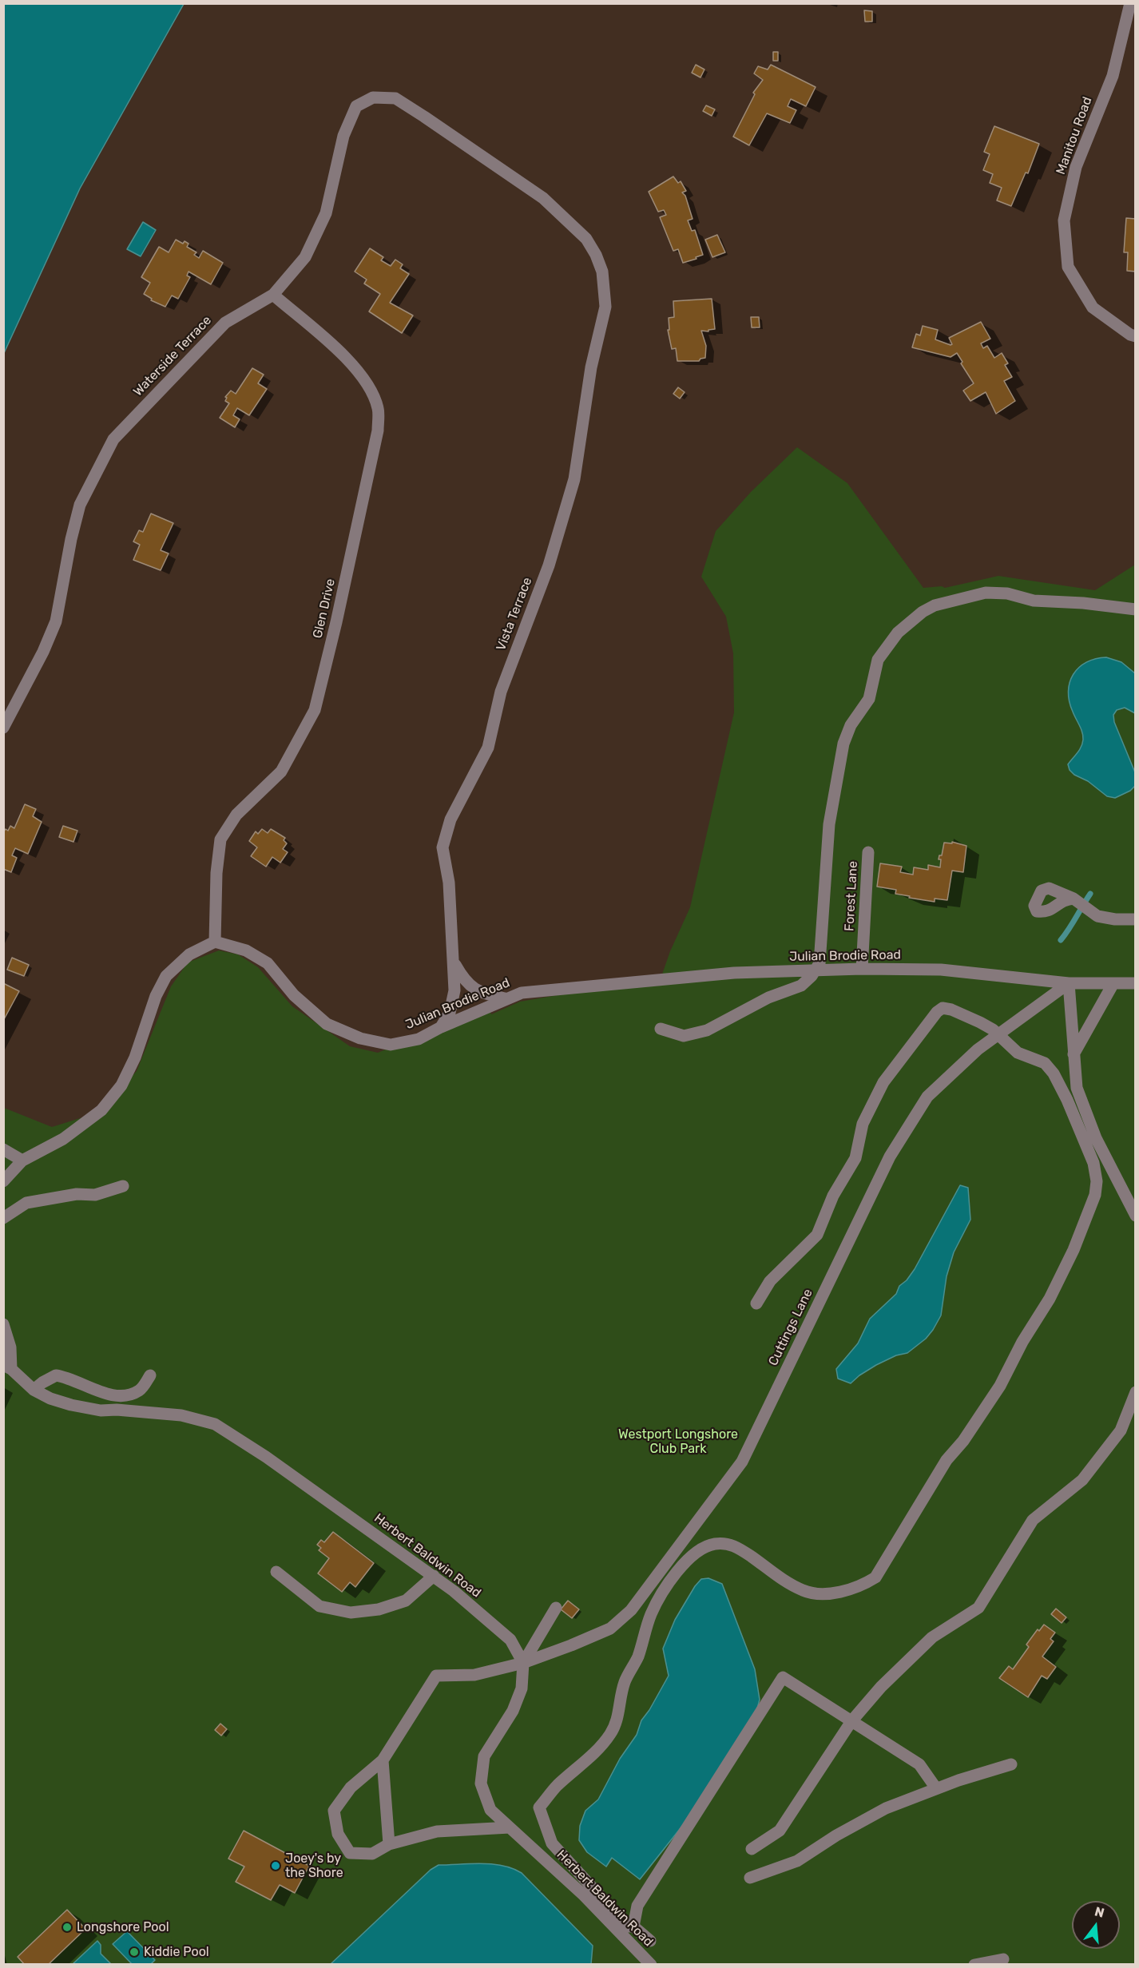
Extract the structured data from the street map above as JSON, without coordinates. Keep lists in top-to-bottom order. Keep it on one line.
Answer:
{"streets":{"street":["Manitou Road","Waterside Terrace","Glen Drive","Vista Terrace","Forest Lane","Julian Brodie Road","Cuttings Lane","Herbert Baldwin Road"]},"crossings":[["Waterside Terrace","Glen Drive"],["Waterside Terrace","Vista Terrace"],["Glen Drive","Julian Brodie Road"],["Vista Terrace","Julian Brodie Road"],["Forest Lane","Julian Brodie Road"],["Julian Brodie Road","Cuttings Lane"],["Cuttings Lane","Herbert Baldwin Road"]],"parks":["Westport Longshore Club Park"],"places":["Joey's by the Shore","Longshore Pool","Kiddie Pool"],"north":"top"}
